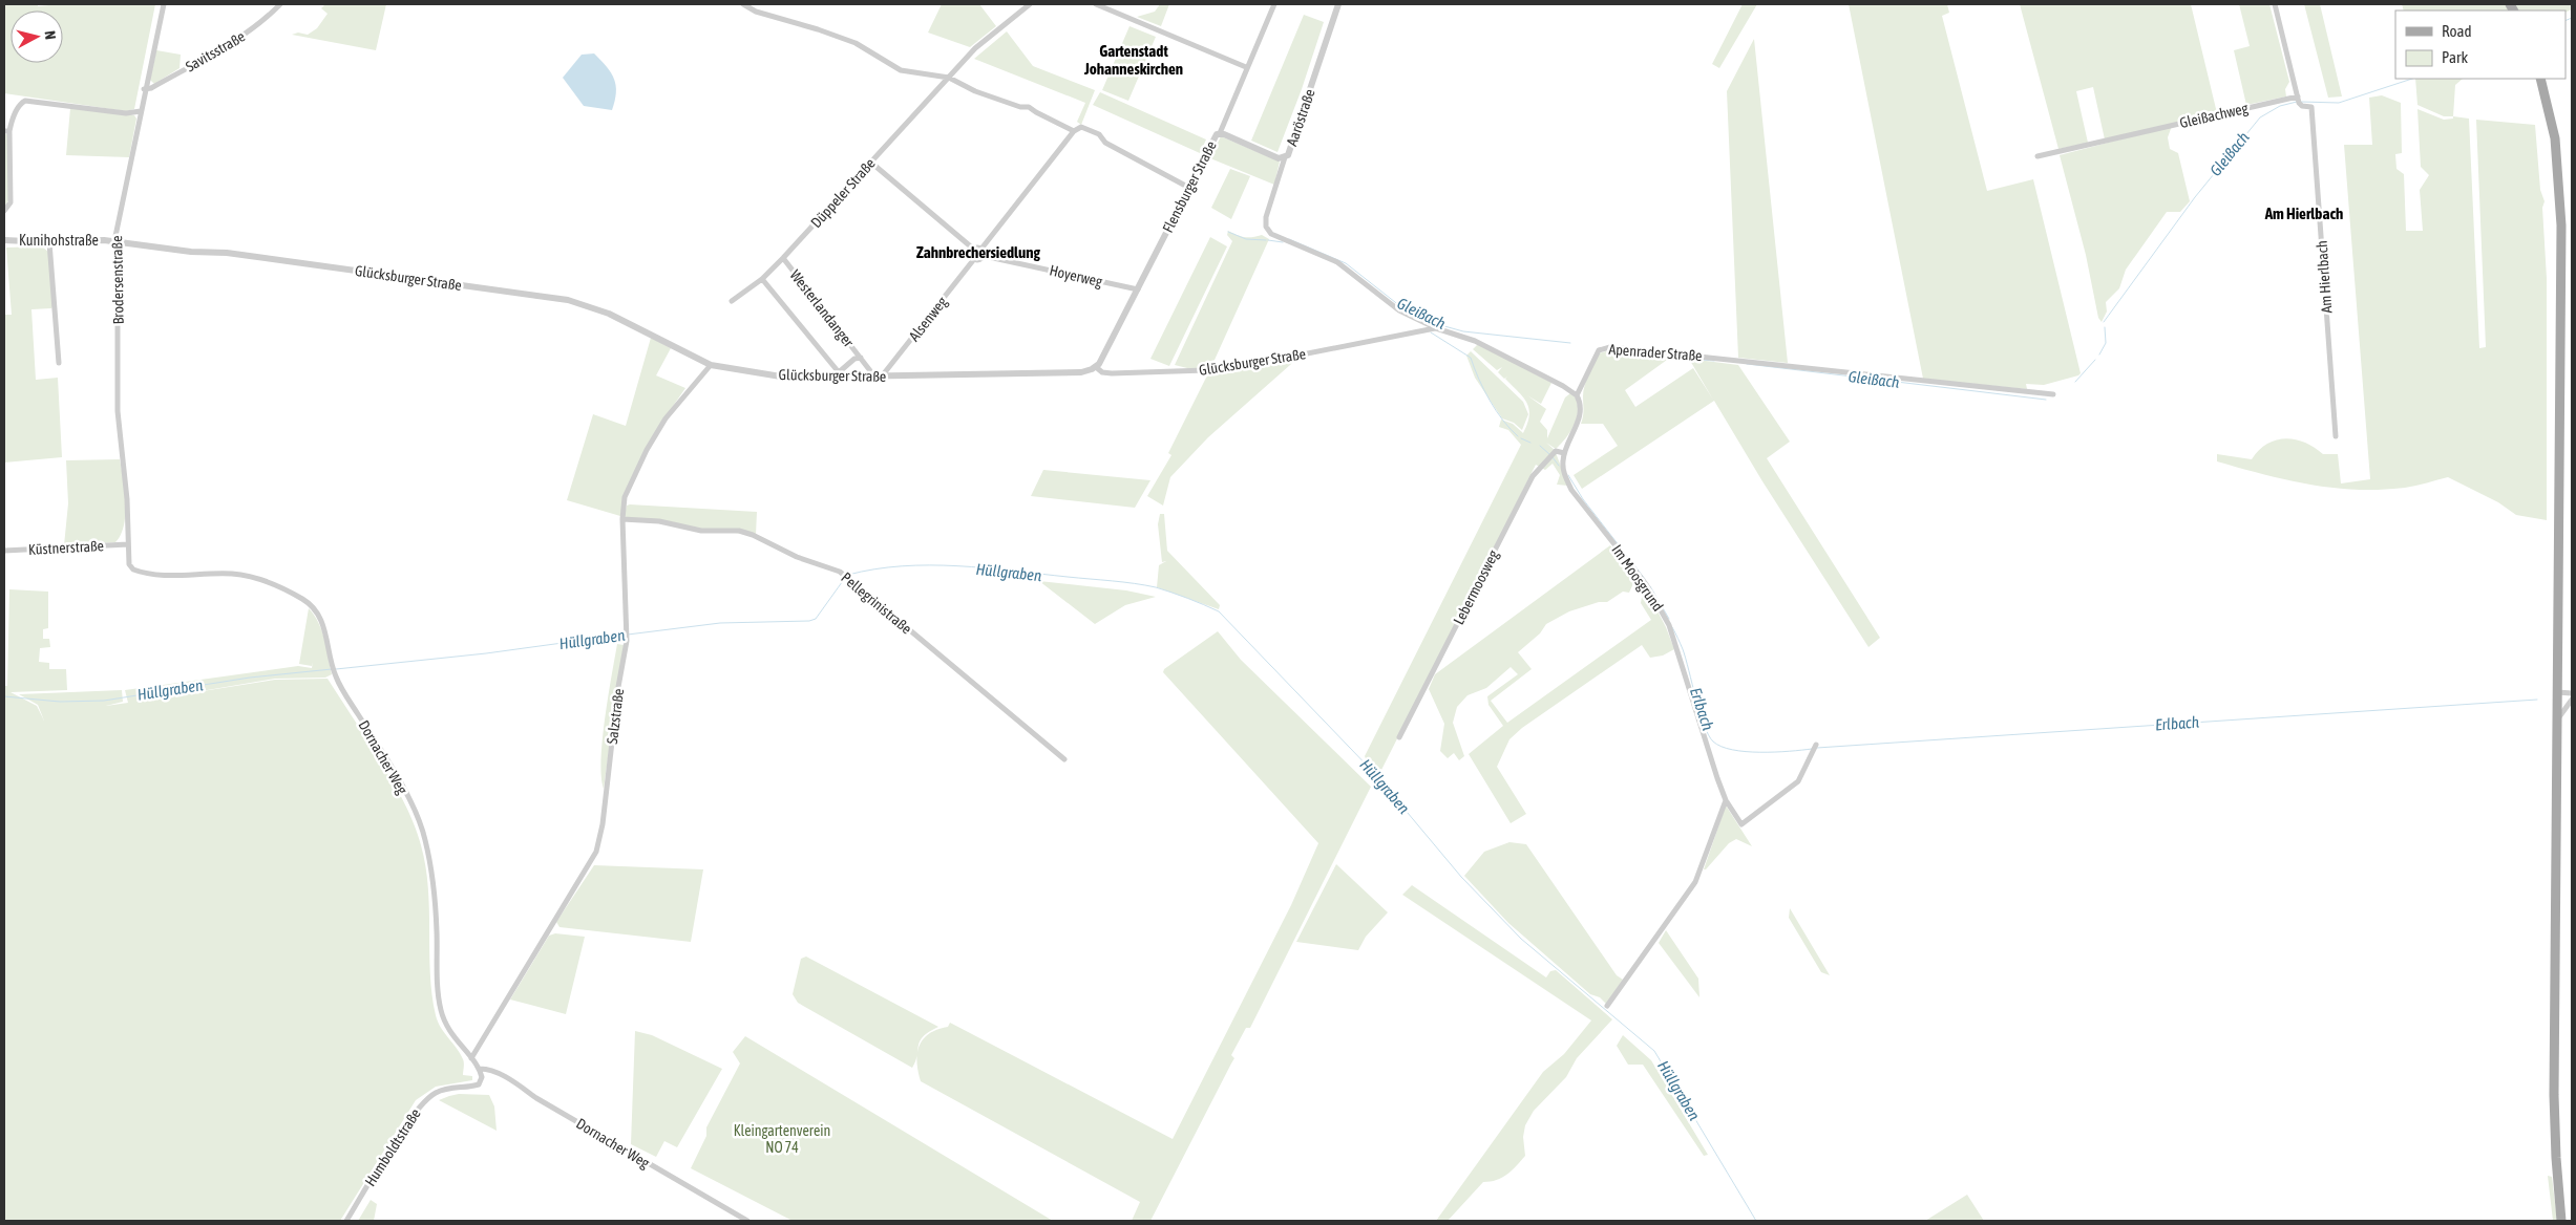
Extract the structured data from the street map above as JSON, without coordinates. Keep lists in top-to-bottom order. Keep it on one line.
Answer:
{"streets":{"street":["Savitsstraße","Gleißachweg","Aaröstraße","Flensburger Straße","Düppeler Straße","Kunihohstraße","Hoyerweg","Am Hierlbach","Glücksburger Straße","Brodersenstraße","Westerlandanger","Alsenweg","Apenrader Straße","Küstnerstraße","Im Moosgrund","Lebermoosweg","Pellegrinistraße","Salzstraße","Dornacher Weg","Humboldtstraße"]},"crossings":[["Savitsstraße","Brodersenstraße"],["Gleißachweg","Am Hierlbach"],["Aaröstraße","Glücksburger Straße"],["Flensburger Straße","Hoyerweg"],["Flensburger Straße","Glücksburger Straße"],["Düppeler Straße","Westerlandanger"],["Kunihohstraße","Glücksburger Straße"],["Kunihohstraße","Brodersenstraße"],["Hoyerweg","Alsenweg"],["Glücksburger Straße","Brodersenstraße"],["Glücksburger Straße","Westerlandanger"],["Glücksburger Straße","Alsenweg"],["Glücksburger Straße","Salzstraße"],["Brodersenstraße","Küstnerstraße"],["Brodersenstraße","Dornacher Weg"],["Westerlandanger","Alsenweg"],["Apenrader Straße","Im Moosgrund"],["Im Moosgrund","Lebermoosweg"],["Pellegrinistraße","Salzstraße"],["Salzstraße","Dornacher Weg"],["Dornacher Weg","Humboldtstraße"]],"districts":["Gartenstadt Johanneskirchen","Am Hierlbach","Zahnbrechersiedlung"],"water":["Gleißach","Hüllgraben","Erlbach"],"parks":["Kleingartenverein NO 74"],"legend":["Road","Park"],"north":"right"}
